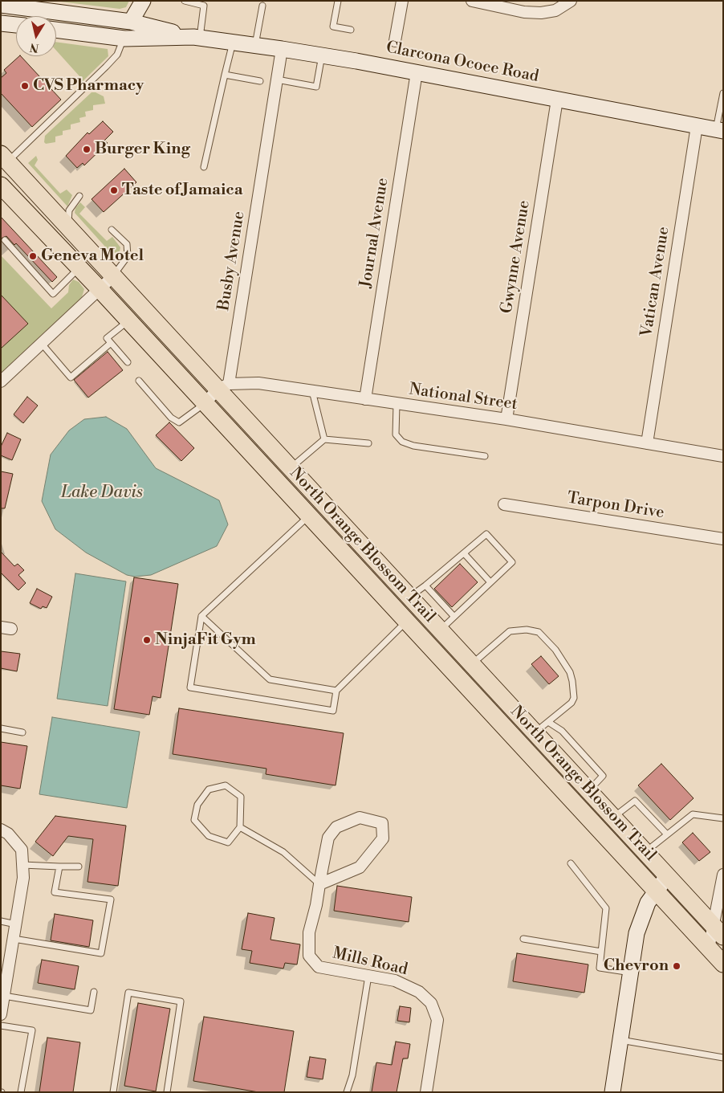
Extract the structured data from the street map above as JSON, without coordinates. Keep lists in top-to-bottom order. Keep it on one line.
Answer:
{"streets":{"main road":["Clarcona Ocoee Road","North Orange Blossom Trail"],"street":["Journal Avenue","Gwynne Avenue","Busby Avenue","Vatican Avenue","National Street","Tarpon Drive","Mills Road"]},"crossings":[["Clarcona Ocoee Road","Journal Avenue"],["Clarcona Ocoee Road","Gwynne Avenue"],["Clarcona Ocoee Road","Busby Avenue"],["Clarcona Ocoee Road","Vatican Avenue"],["Journal Avenue","National Street"],["Gwynne Avenue","National Street"],["Busby Avenue","National Street"],["Busby Avenue","North Orange Blossom Trail"],["Vatican Avenue","National Street"],["National Street","North Orange Blossom Trail"]],"water":["Lake Davis"],"places":["CVS Pharmacy","Burger King","Taste of Jamaica","Geneva Motel","NinjaFit Gym","Chevron"],"north":"bottom"}
